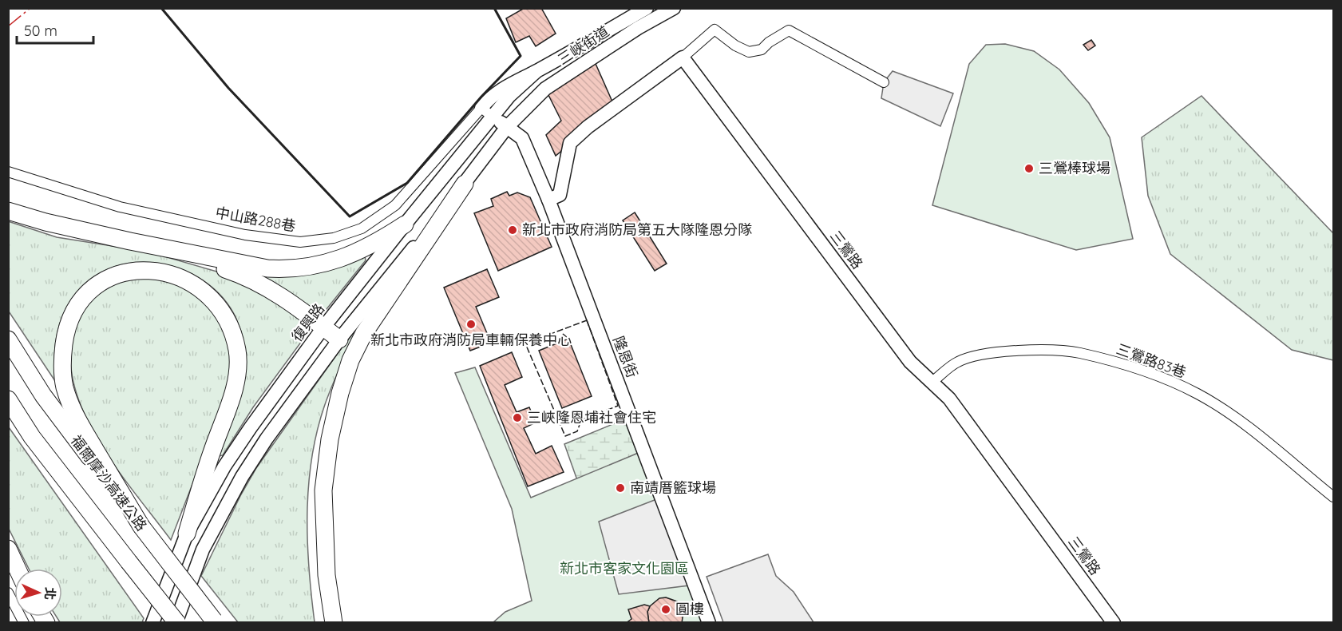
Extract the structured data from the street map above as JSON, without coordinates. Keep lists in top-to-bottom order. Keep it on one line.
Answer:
{"streets":{"highway":["福爾摩沙高速公路"],"main road":["三峽街道","三鶯路","復興路","隆恩街"],"street":["中山路288巷","三鶯路83巷"]},"crossings":[["三峽街道","復興路"],["三峽街道","隆恩街"],["三鶯路","三鶯路83巷"],["復興路","隆恩街"]],"parks":["新北市客家文化園區"],"places":["三鶯棒球場","新北市政府消防局第五大隊隆恩分隊","新北市政府消防局車輛保養中心","三峽隆恩埔社會住宅","南靖厝籃球場","圓樓"],"scale_bar":"50 m","north":"right"}
